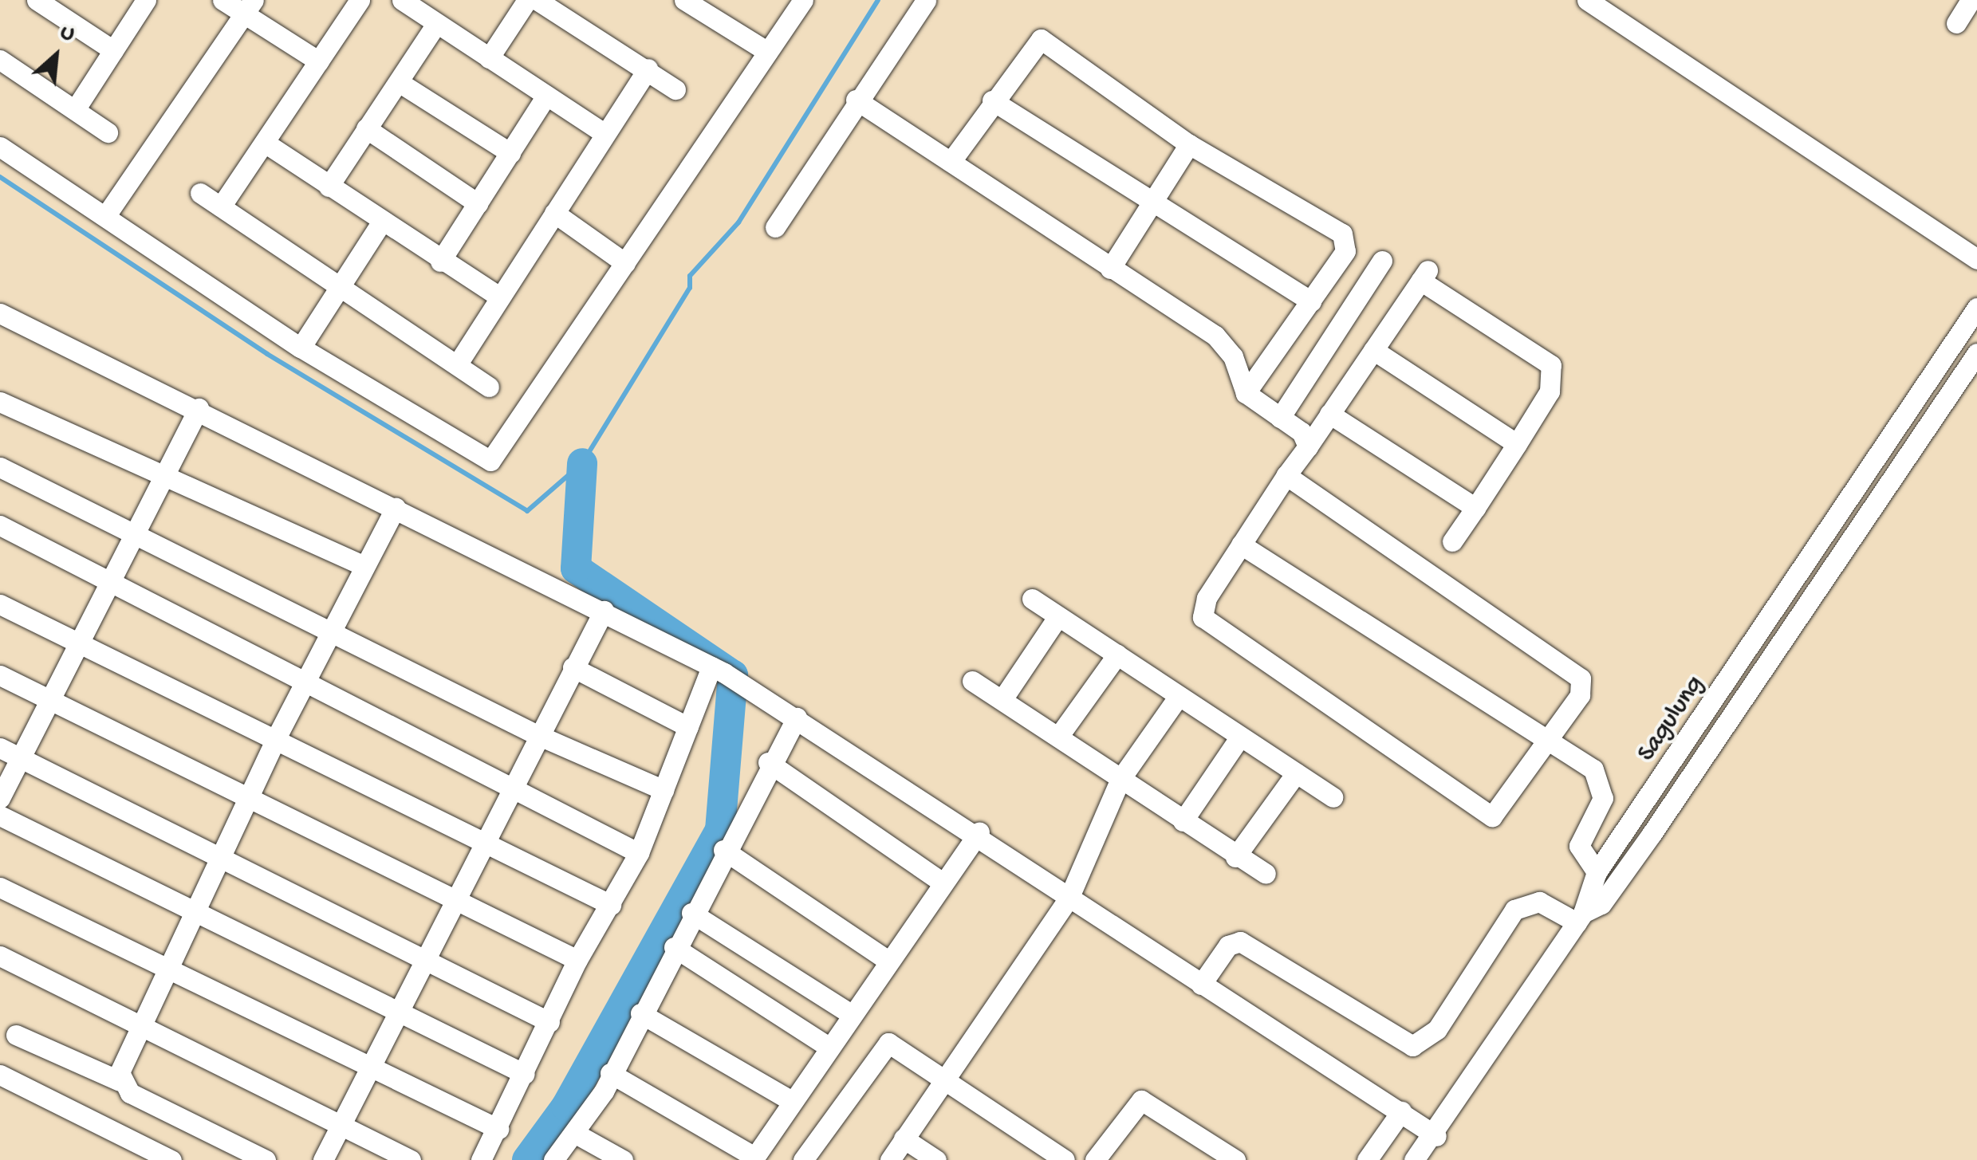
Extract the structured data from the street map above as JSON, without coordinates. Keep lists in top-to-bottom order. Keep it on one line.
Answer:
{"streets":{"street":["Sagulung"]},"north":"top right"}
